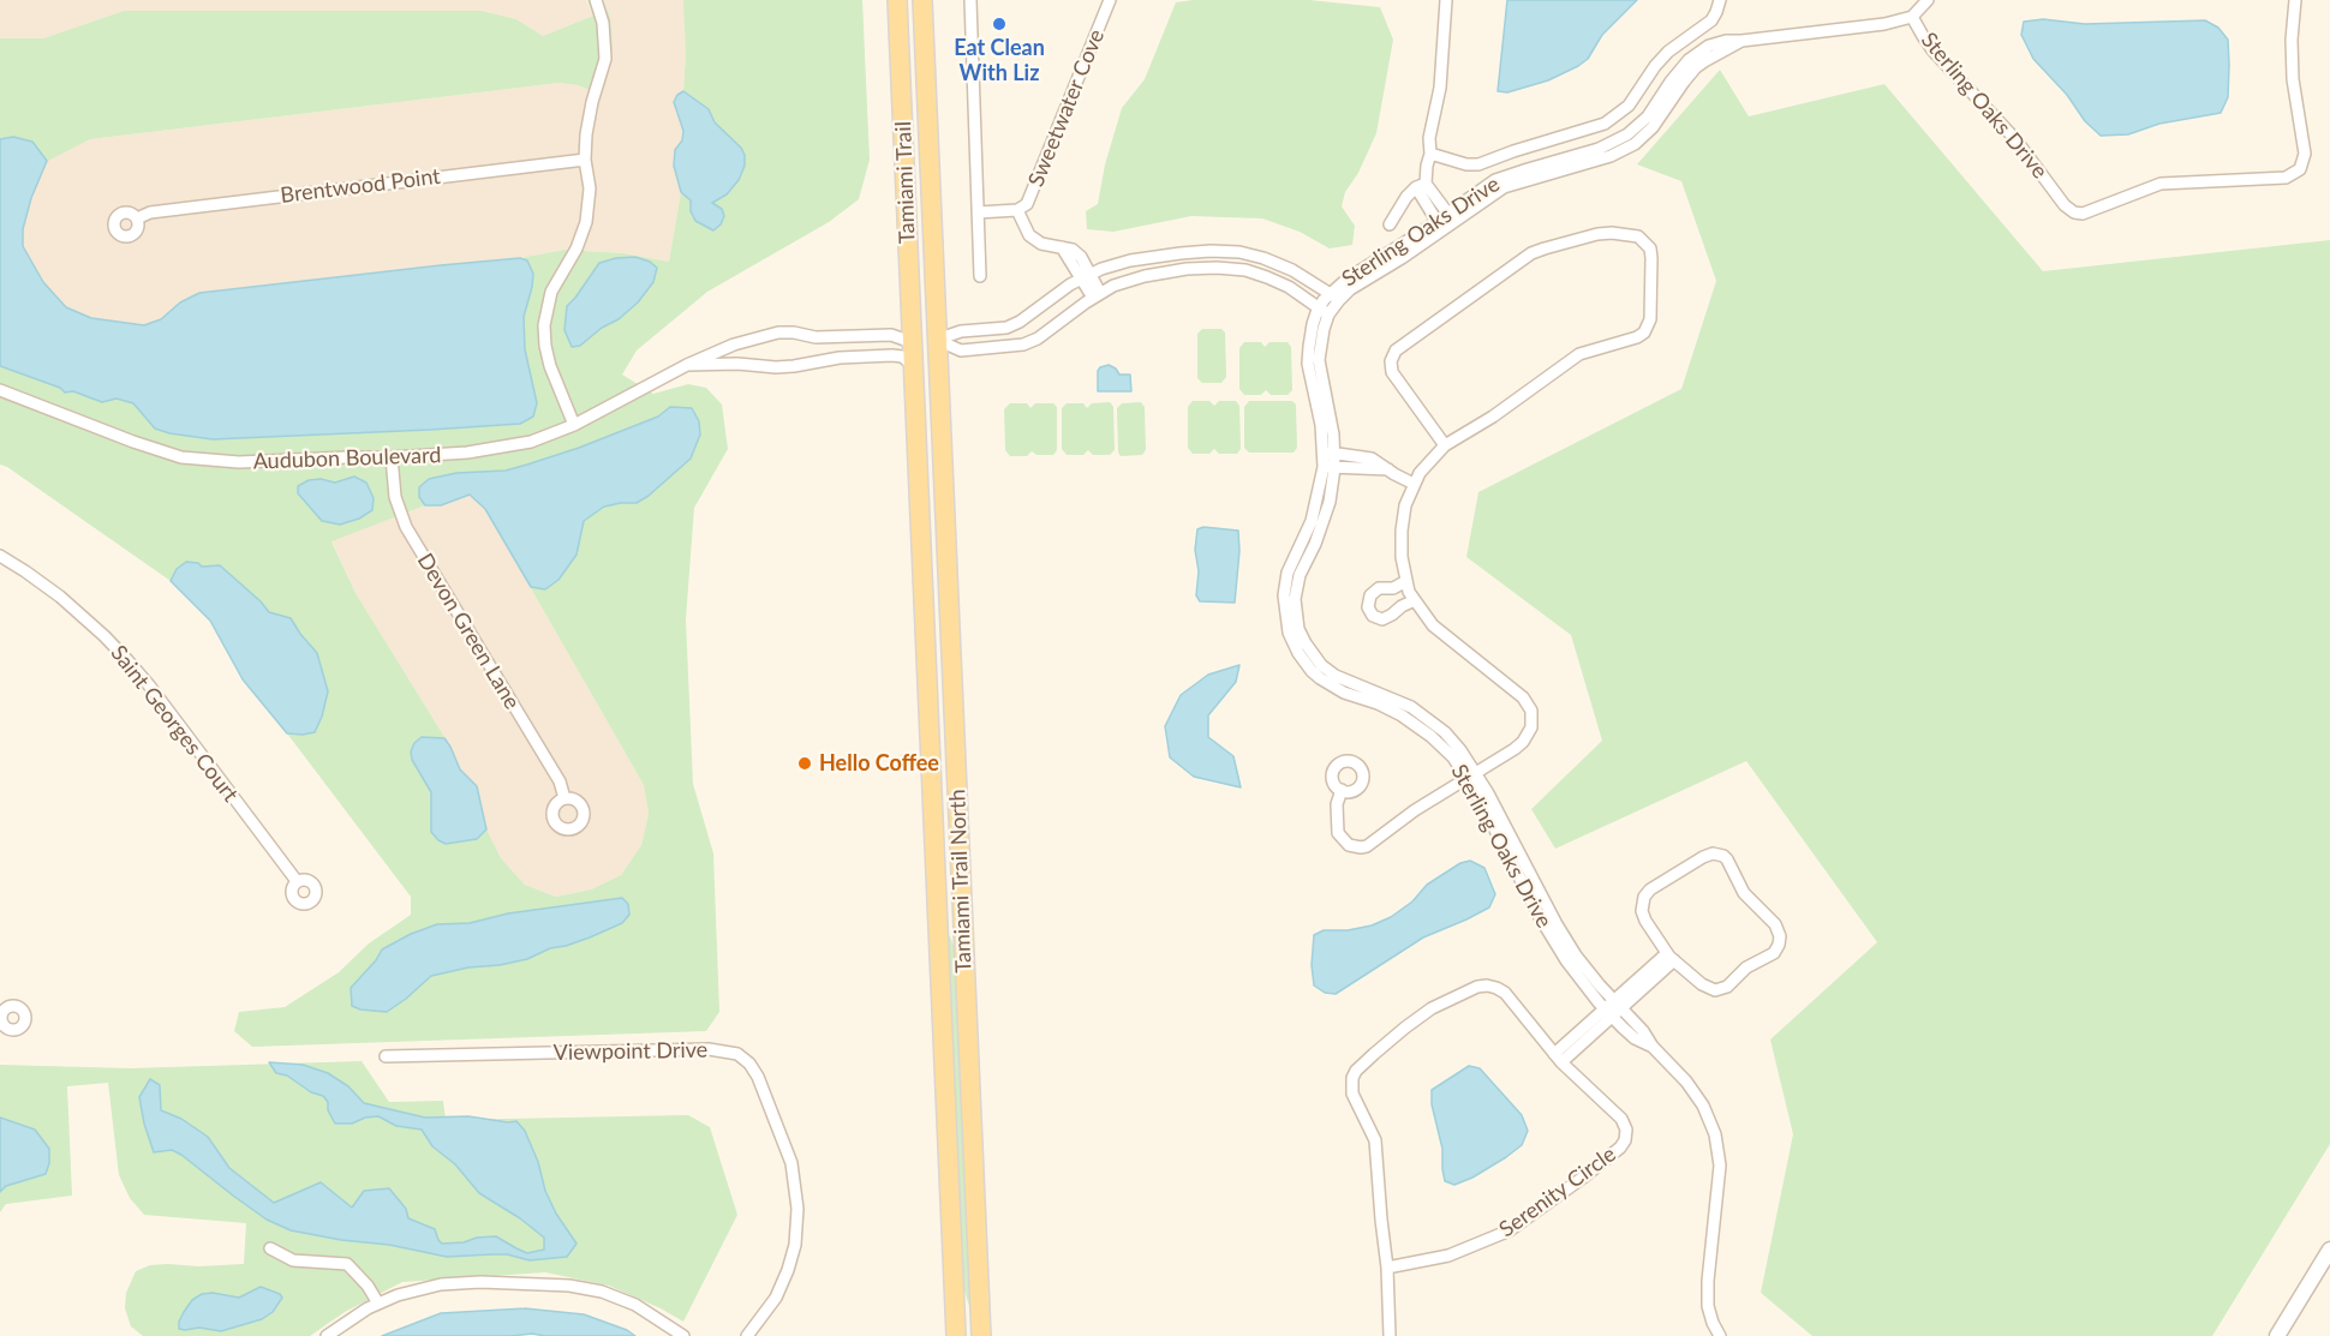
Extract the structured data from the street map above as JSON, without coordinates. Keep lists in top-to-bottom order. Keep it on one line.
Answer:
{"streets":{"main road":["Tamiami Trail","Tamiami Trail North"],"street":["Sterling Oaks Drive","Sweetwater Cove","Brentwood Point","Audubon Boulevard","Devon Green Lane","Saint Georges Court","Viewpoint Drive","Serenity Circle"]},"crossings":[["Tamiami Trail","Audubon Boulevard"],["Tamiami Trail","Tamiami Trail North"],["Audubon Boulevard","Devon Green Lane"],["Audubon Boulevard","Tamiami Trail North"]],"places":["Eat Clean With Liz","Hello Coffee"]}
